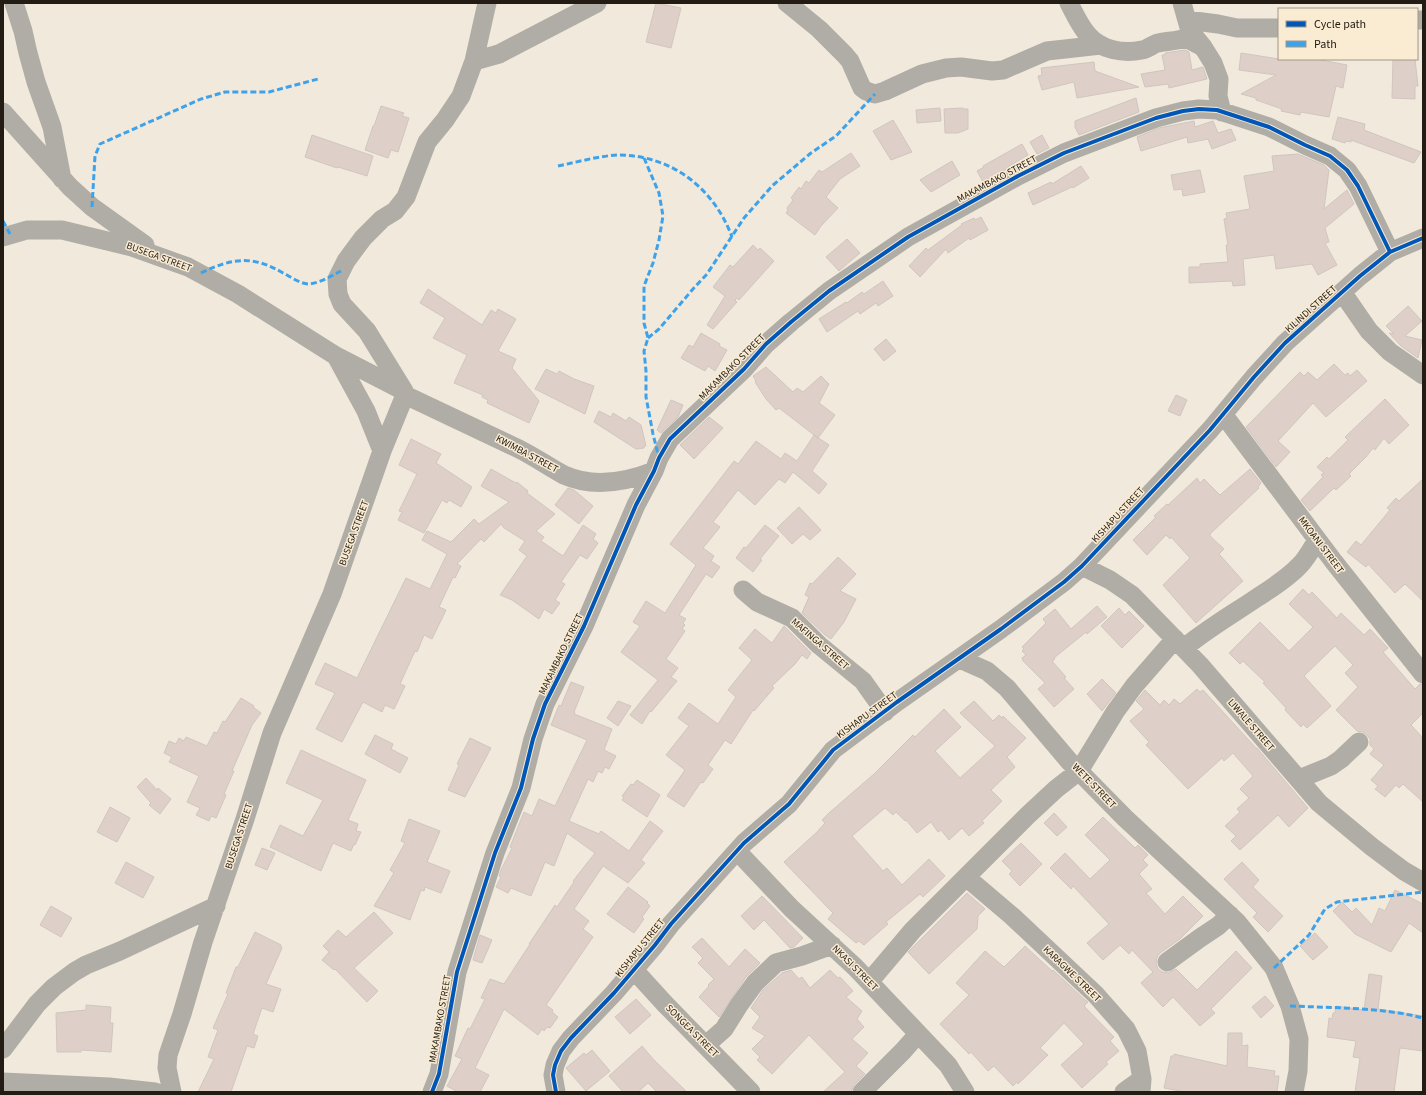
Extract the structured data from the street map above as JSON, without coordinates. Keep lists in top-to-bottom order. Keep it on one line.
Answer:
{"streets":{"street":["MAKAMBAKO STREET","BUSEGA STREET","KILINDI STREET","KWIMBA STREET","KISHAPU STREET","MKOANI STREET","MAFINGA STREET","LIWALE STREET","WETE STREET","NKASI STREET","KARAGWE STREET","SONGEA STREET"]},"crossings":[["MAKAMBAKO STREET","KILINDI STREET"],["MAKAMBAKO STREET","KWIMBA STREET"],["BUSEGA STREET","KWIMBA STREET"],["KILINDI STREET","KISHAPU STREET"],["KILINDI STREET","MKOANI STREET"],["KISHAPU STREET","MAFINGA STREET"],["KISHAPU STREET","LIWALE STREET"],["KISHAPU STREET","WETE STREET"],["KISHAPU STREET","NKASI STREET"],["KISHAPU STREET","SONGEA STREET"]],"legend":["Cycle path","Path"]}
